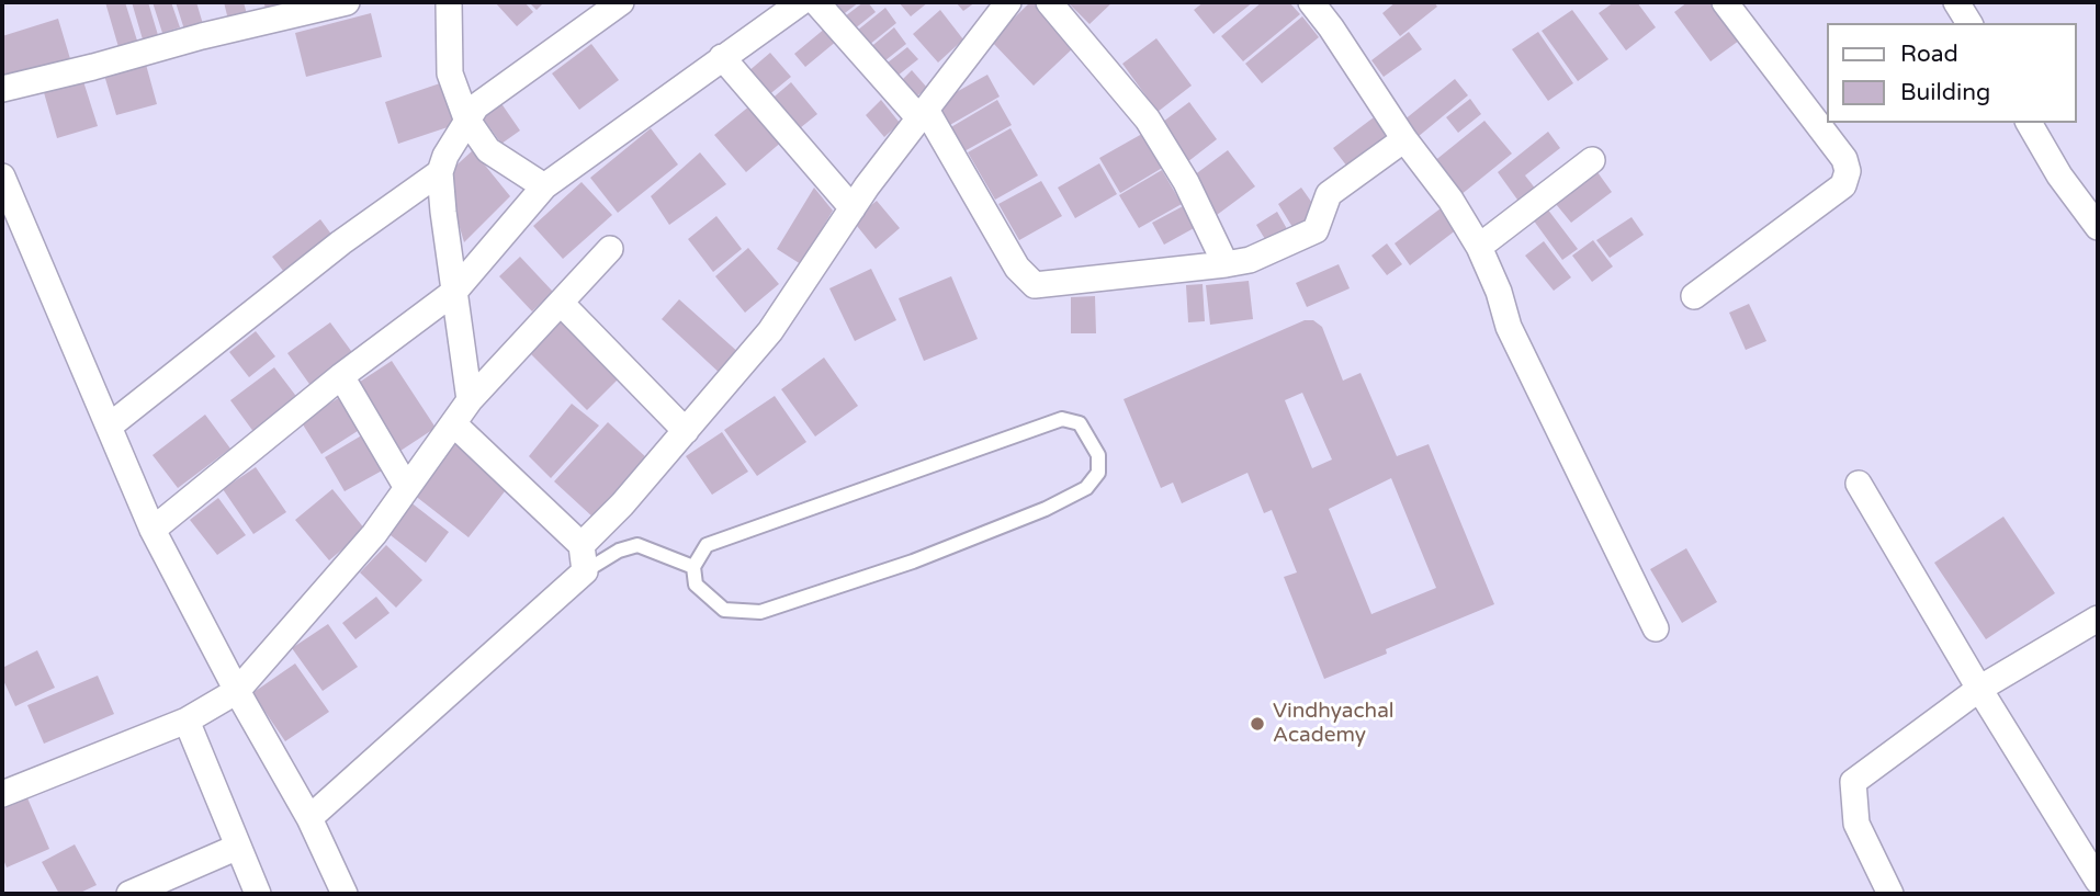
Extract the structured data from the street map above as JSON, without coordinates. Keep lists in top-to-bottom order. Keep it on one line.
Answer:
{"places":["Vindhyachal Academy"],"legend":["Road","Building"]}
